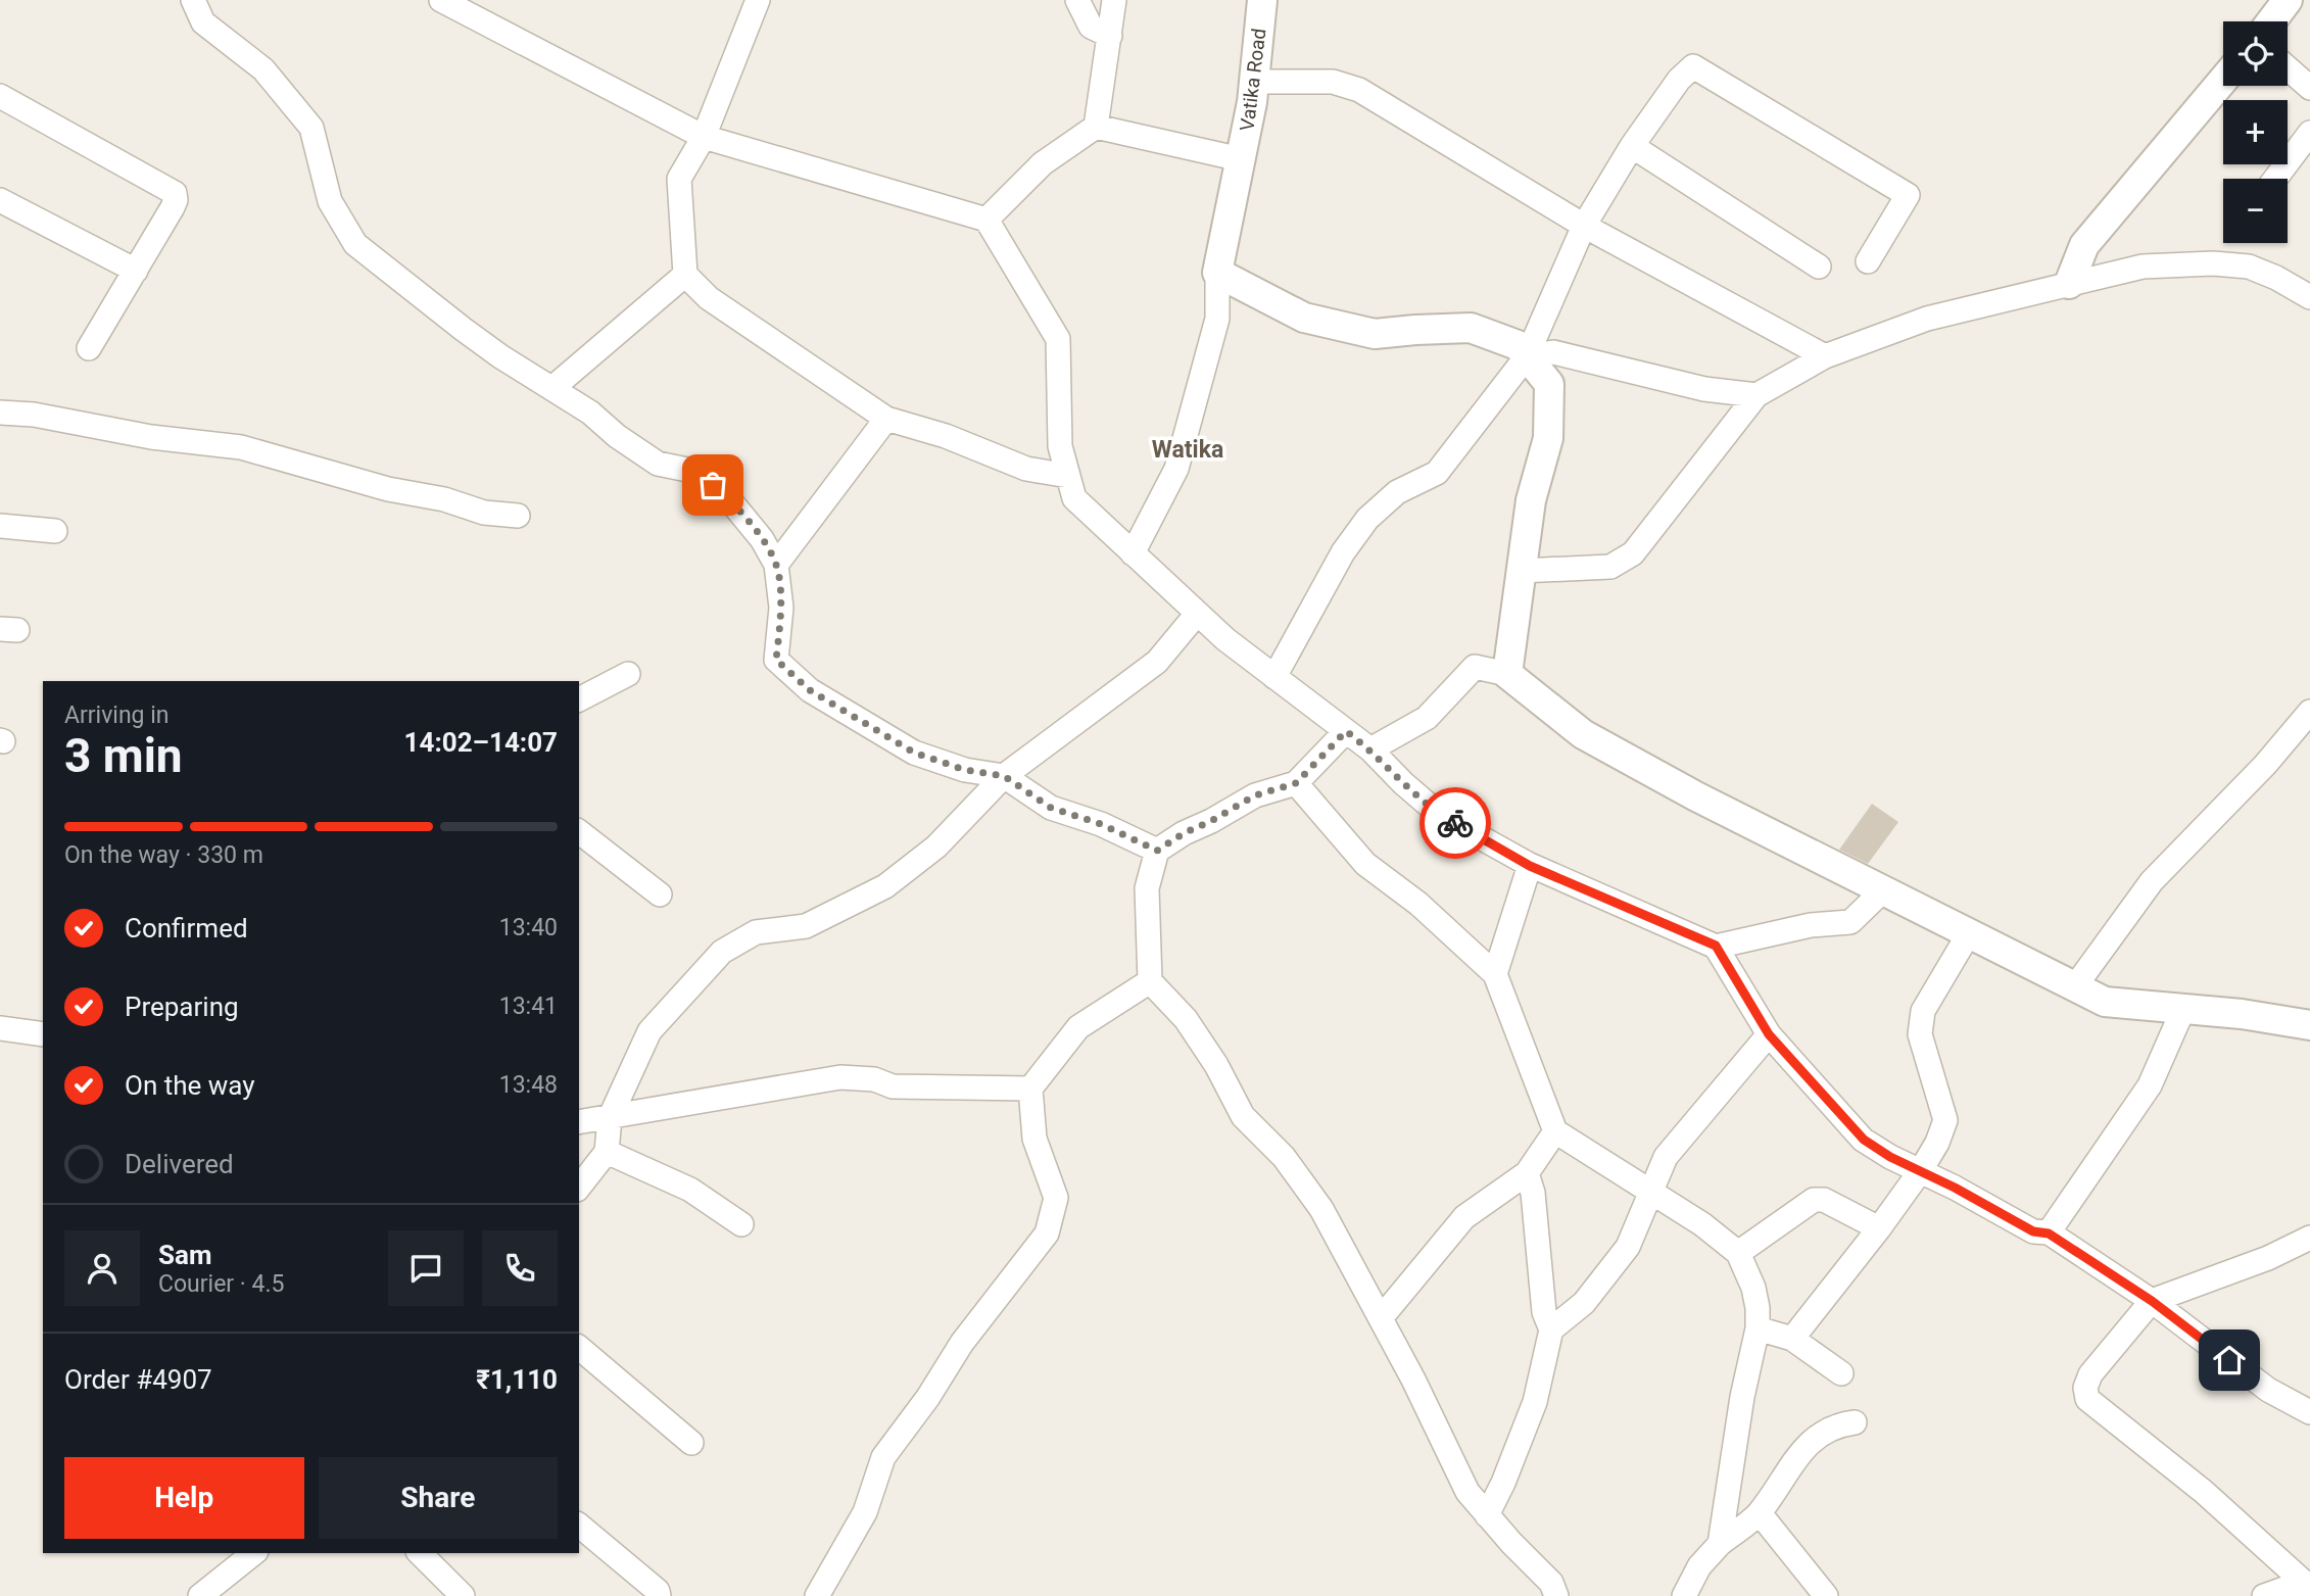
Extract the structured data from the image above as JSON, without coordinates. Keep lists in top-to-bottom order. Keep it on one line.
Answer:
{"streets":{"street":["Vatika Road"]},"districts":["Watika"],"page":{"map_buttons":["+","−"],"heading":["3 min","Arriving in","14:02–14:07"],"panel":["Sam","Courier · 4.5","Order #4907","₹1,110"],"bar":"On the way · 330 m","list":[["Confirmed","13:40"],["Preparing","13:41"],["On the way","13:48"],"Delivered"],"buttons":["Help","Share"]}}
